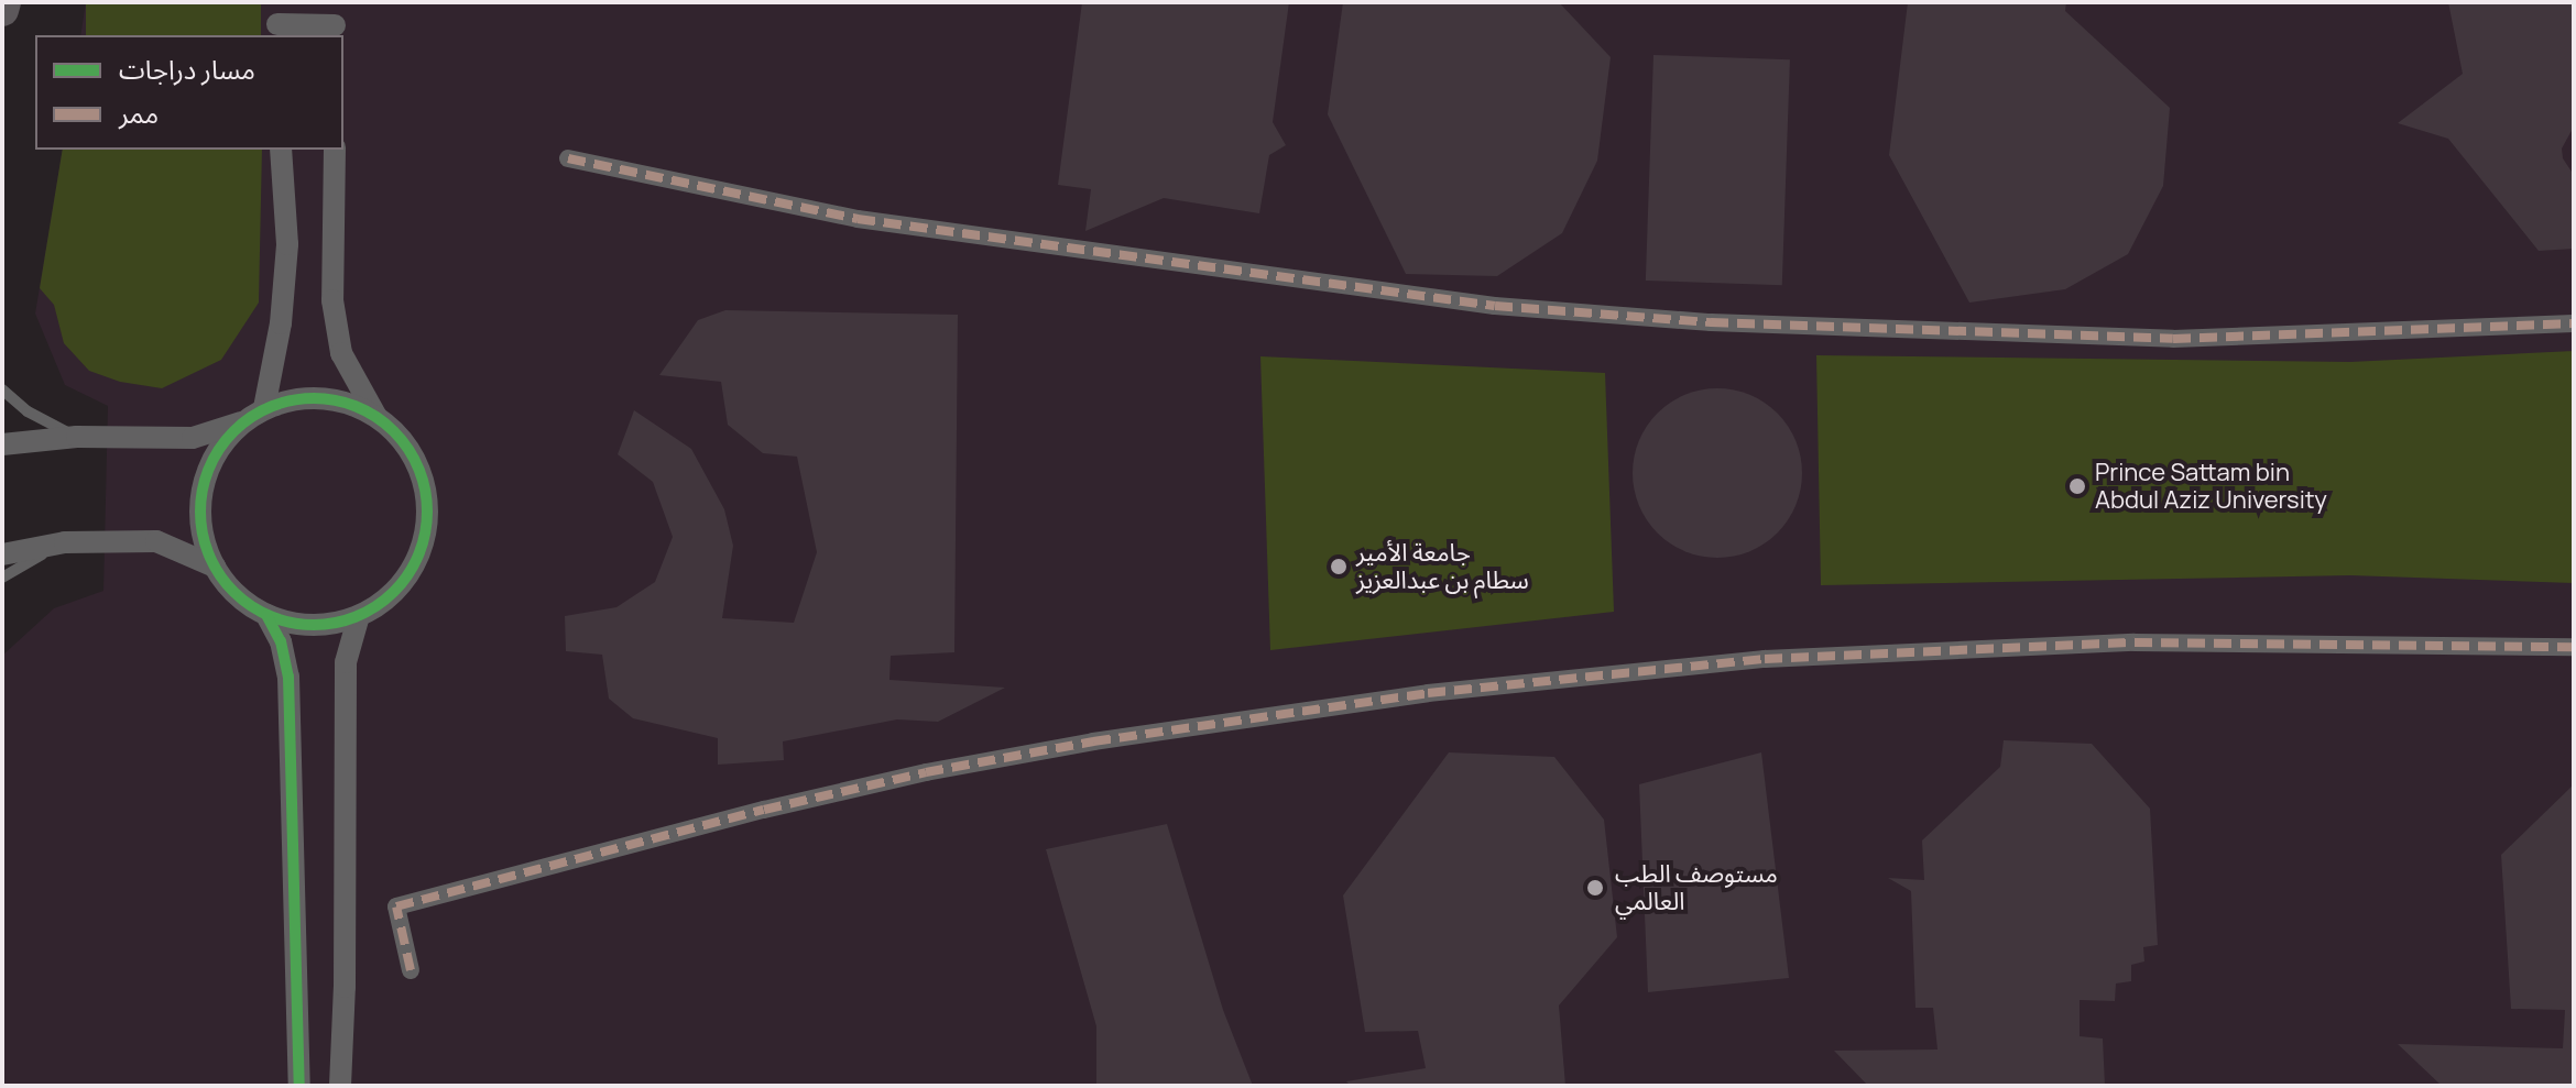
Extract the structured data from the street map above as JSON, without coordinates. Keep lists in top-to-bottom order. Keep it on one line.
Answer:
{"places":["Prince Sattam bin Abdul Aziz University","جامعة الأمير سطام بن عبدالعزيز","مستوصف الطب العالمي"],"legend":["مسار دراجات","ممر"]}
